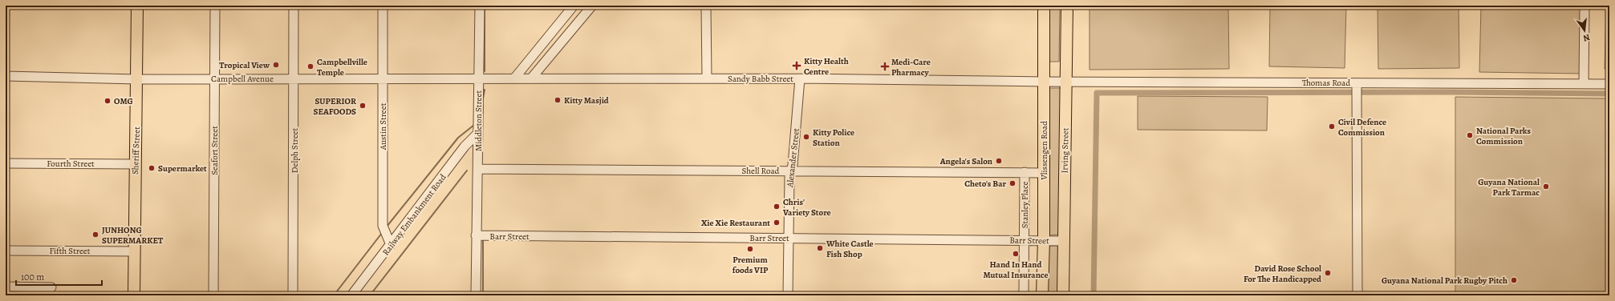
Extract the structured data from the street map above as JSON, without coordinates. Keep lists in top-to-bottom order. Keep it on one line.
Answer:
{"streets":{"main road":["Sheriff Street","Vlissengen Road","Irving Street"],"street":["Campbell Avenue","Sandy Babb Street","Thomas Road","Middleton Street","Austin Street","Seafort Street","Delph Street","Alexander Street","Fourth Street","Shell Road","Stanley Place","Railway Embankment Road","Barr Street","Fifth Street"]},"crossings":[["Campbell Avenue","Sandy Babb Street"],["Campbell Avenue","Middleton Street"],["Campbell Avenue","Austin Street"],["Campbell Avenue","Sheriff Street"],["Campbell Avenue","Seafort Street"],["Campbell Avenue","Delph Street"],["Sandy Babb Street","Thomas Road"],["Sandy Babb Street","Middleton Street"],["Sandy Babb Street","Vlissengen Road"],["Sandy Babb Street","Alexander Street"],["Thomas Road","Vlissengen Road"],["Thomas Road","Irving Street"],["Middleton Street","Shell Road"],["Middleton Street","Railway Embankment Road"],["Middleton Street","Barr Street"],["Austin Street","Railway Embankment Road"],["Sheriff Street","Fourth Street"],["Sheriff Street","Fifth Street"],["Vlissengen Road","Shell Road"],["Vlissengen Road","Barr Street"],["Irving Street","Barr Street"],["Alexander Street","Shell Road"],["Alexander Street","Barr Street"],["Shell Road","Stanley Place"],["Stanley Place","Barr Street"]],"places":{"other":["Tropical View","Campbellville Temple","Kitty Masjid","OMG","SUPERIOR SEAFOODS","Civil Defence Commission","National Parks Commission","Kitty Police Station","Angela's Salon","Supermarket","Cheto's Bar","Guyana National Park Tarmac","Chris' Variety Store","Xie Xie Restaurant","JUNHONG SUPERMARKET","White Castle Fish Shop","Premium foods VIP","Hand In Hand Mutual Insurance","David Rose School For The Handicapped","Guyana National Park Rugby Pitch"],"health":["Kitty Health Centre","Medi-Care Pharmacy"]},"scale_bar":"100 m","north":"bottom"}
